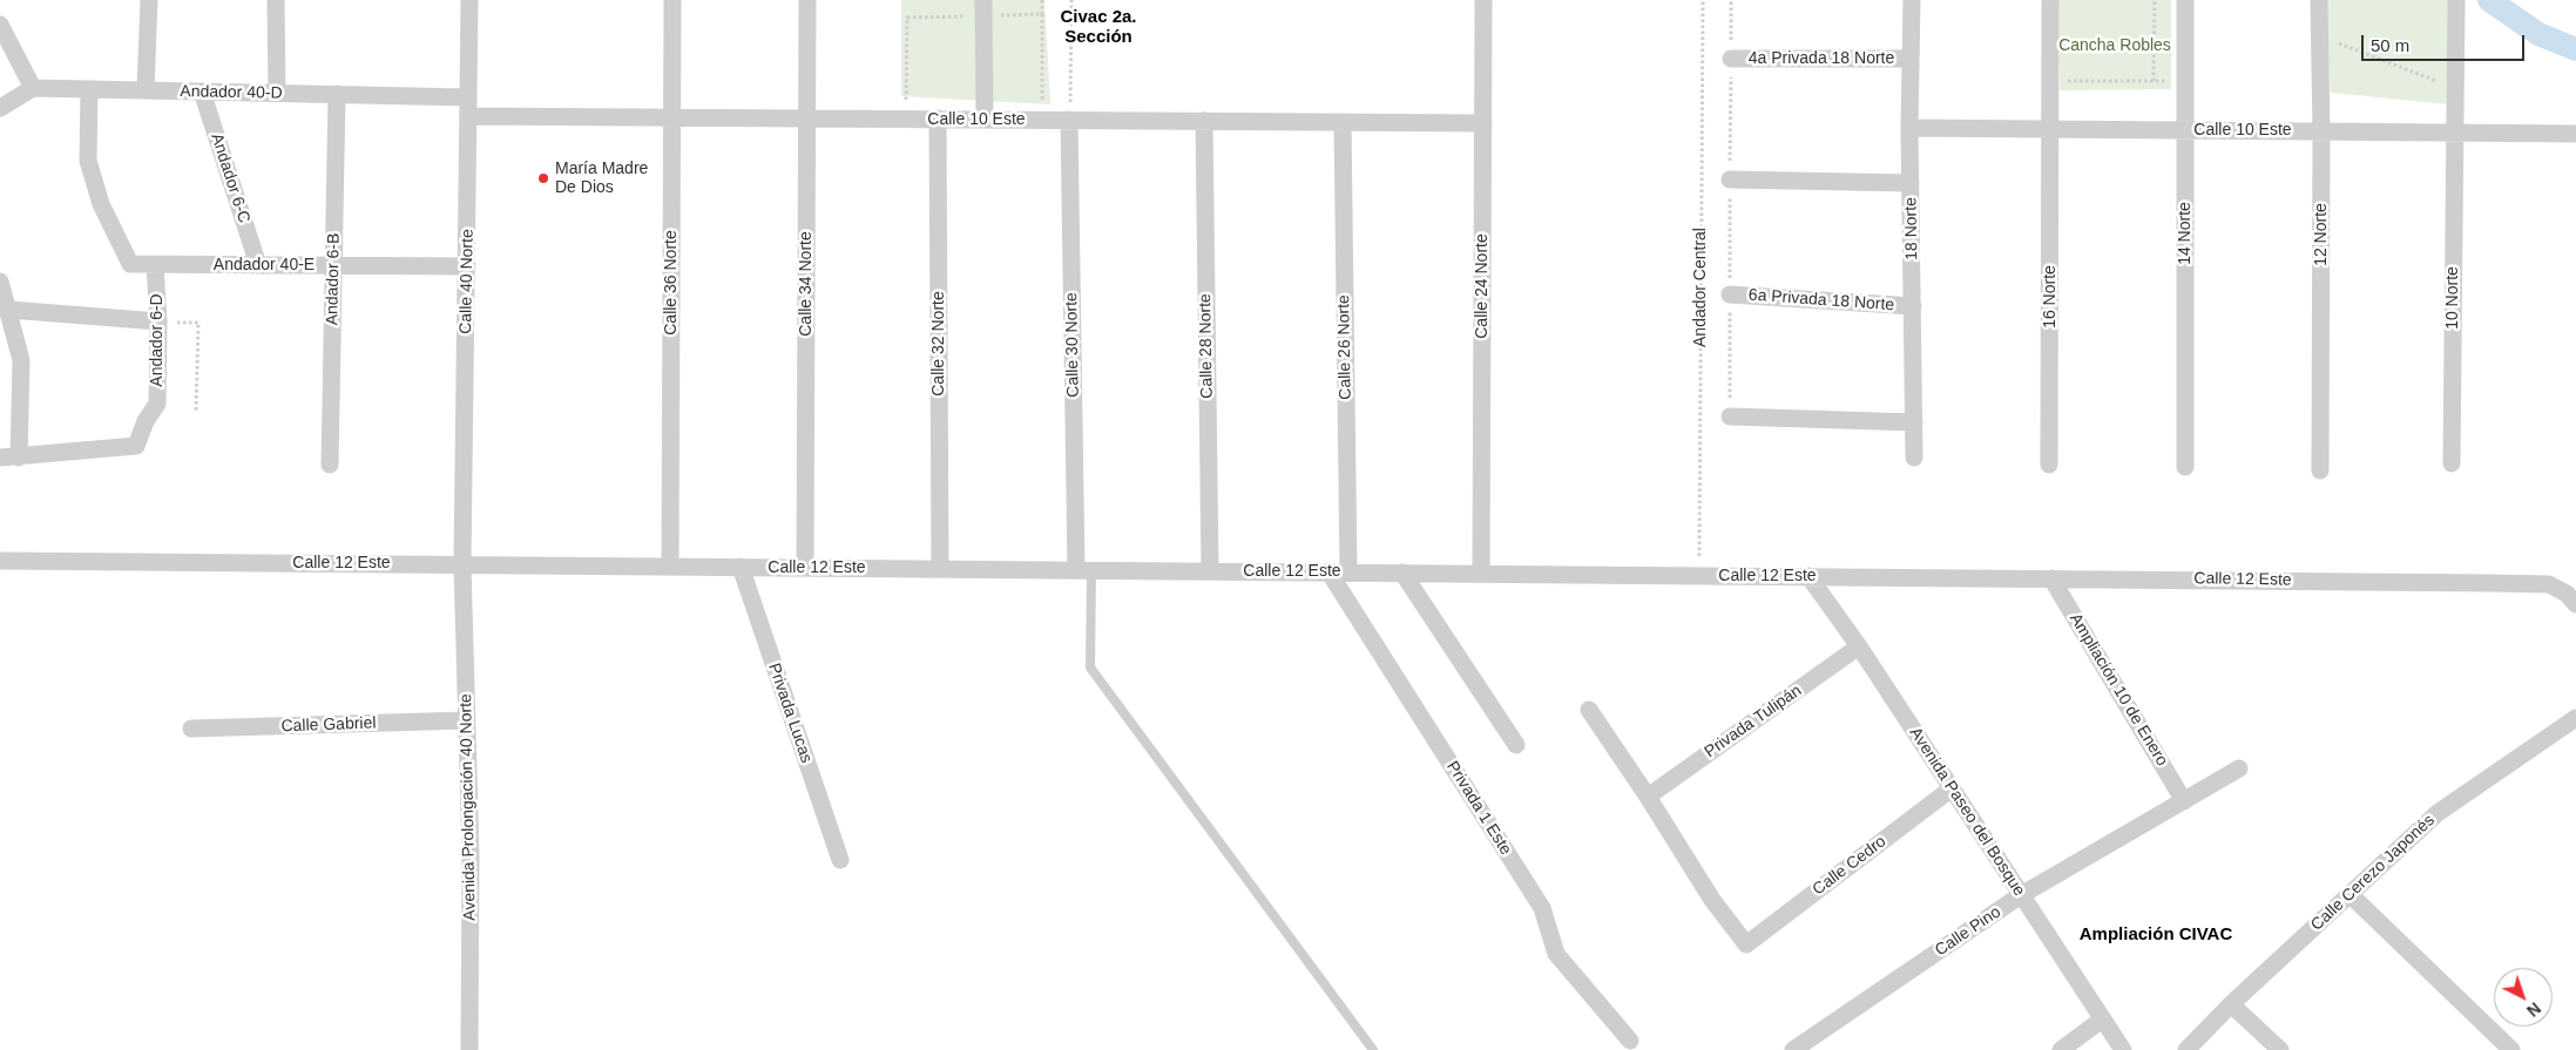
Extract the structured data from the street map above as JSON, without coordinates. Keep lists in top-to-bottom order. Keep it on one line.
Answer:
{"streets":{"street":["4a Privada 18 Norte","Andador 40-D","Calle 10 Este","Andador 6-C","18 Norte","14 Norte","12 Norte","Andador 40-E","Andador 6-B","Calle 40 Norte","Calle 36 Norte","Calle 34 Norte","Calle 24 Norte","16 Norte","10 Norte","6a Privada 18 Norte","Andador 6-D","Calle 32 Norte","Calle 30 Norte","Calle 28 Norte","Calle 26 Norte","Calle 12 Este","Ampliación 10 de Enero","Privada Lucas","Privada Tulipán","Calle Gabriel","Avenida Prolongación 40 Norte","Privada 1 Este","Avenida Paseo del Bosque","Calle Cedro","Calle Cerezo Japonés","Calle Pino"],"path":["Andador Central"]},"crossings":[["4a Privada 18 Norte","18 Norte"],["4a Privada 18 Norte","Andador Central"],["Andador 40-D","Andador 6-C"],["Andador 40-D","Andador 40-E"],["Andador 40-D","Andador 6-B"],["Andador 40-D","Calle 40 Norte"],["Calle 10 Este","18 Norte"],["Calle 10 Este","14 Norte"],["Calle 10 Este","12 Norte"],["Calle 10 Este","Calle 40 Norte"],["Calle 10 Este","Calle 36 Norte"],["Calle 10 Este","Calle 34 Norte"],["Calle 10 Este","Calle 24 Norte"],["Calle 10 Este","16 Norte"],["Calle 10 Este","10 Norte"],["Calle 10 Este","Calle 32 Norte"],["Calle 10 Este","Calle 30 Norte"],["Calle 10 Este","Calle 28 Norte"],["Calle 10 Este","Calle 26 Norte"],["Andador 6-C","Andador 40-E"],["18 Norte","6a Privada 18 Norte"],["Andador 40-E","Andador 6-B"],["Andador 40-E","Calle 40 Norte"],["Andador 40-E","Andador 6-D"],["Calle 40 Norte","Calle 12 Este"],["Calle 40 Norte","Avenida Prolongación 40 Norte"],["Calle 36 Norte","Calle 12 Este"],["Calle 34 Norte","Calle 12 Este"],["Calle 24 Norte","Calle 12 Este"],["Andador Central","6a Privada 18 Norte"],["Andador Central","Calle 12 Este"],["Calle 32 Norte","Calle 12 Este"],["Calle 30 Norte","Calle 12 Este"],["Calle 28 Norte","Calle 12 Este"],["Calle 26 Norte","Calle 12 Este"],["Calle 12 Este","Ampliación 10 de Enero"],["Calle 12 Este","Privada Lucas"],["Calle 12 Este","Avenida Prolongación 40 Norte"],["Calle 12 Este","Privada 1 Este"],["Calle 12 Este","Avenida Paseo del Bosque"],["Ampliación 10 de Enero","Calle Pino"],["Privada Tulipán","Avenida Paseo del Bosque"],["Privada Tulipán","Calle Cedro"],["Calle Gabriel","Avenida Prolongación 40 Norte"],["Avenida Paseo del Bosque","Calle Cedro"],["Avenida Paseo del Bosque","Calle Pino"]],"districts":["Civac 2a. Sección","Ampliación CIVAC"],"parks":["Cancha Robles"],"places":["María Madre De Dios"],"scale_bar":"50 m","north":"bottom right"}
